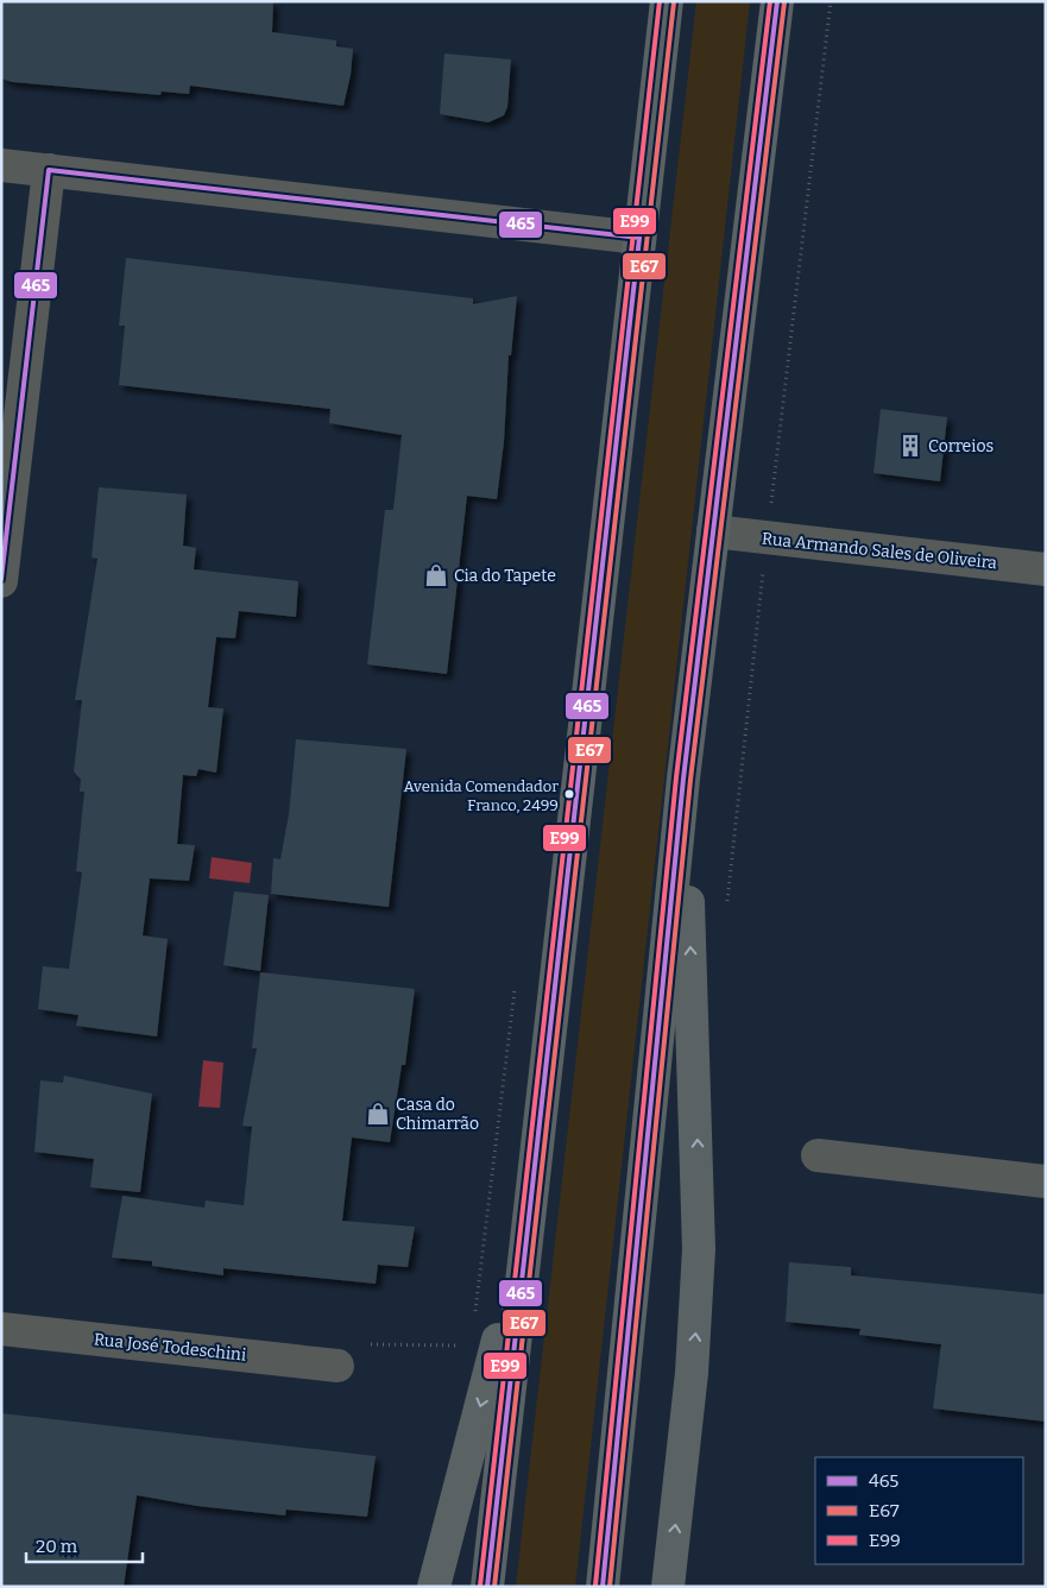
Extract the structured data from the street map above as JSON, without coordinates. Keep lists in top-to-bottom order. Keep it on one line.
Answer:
{"streets":{"street":["Rua Armando Sales de Oliveira","Rua José Todeschini"]},"places":{"building":["Correios"],"shop":["Cia do Tapete","Casa do Chimarrão"],"other":["Avenida Comendador Franco, 2499"]},"lines":["transit line 465","transit line E99","transit line E67"],"legend":["465","E67","E99"],"scale_bar":"20 m"}
